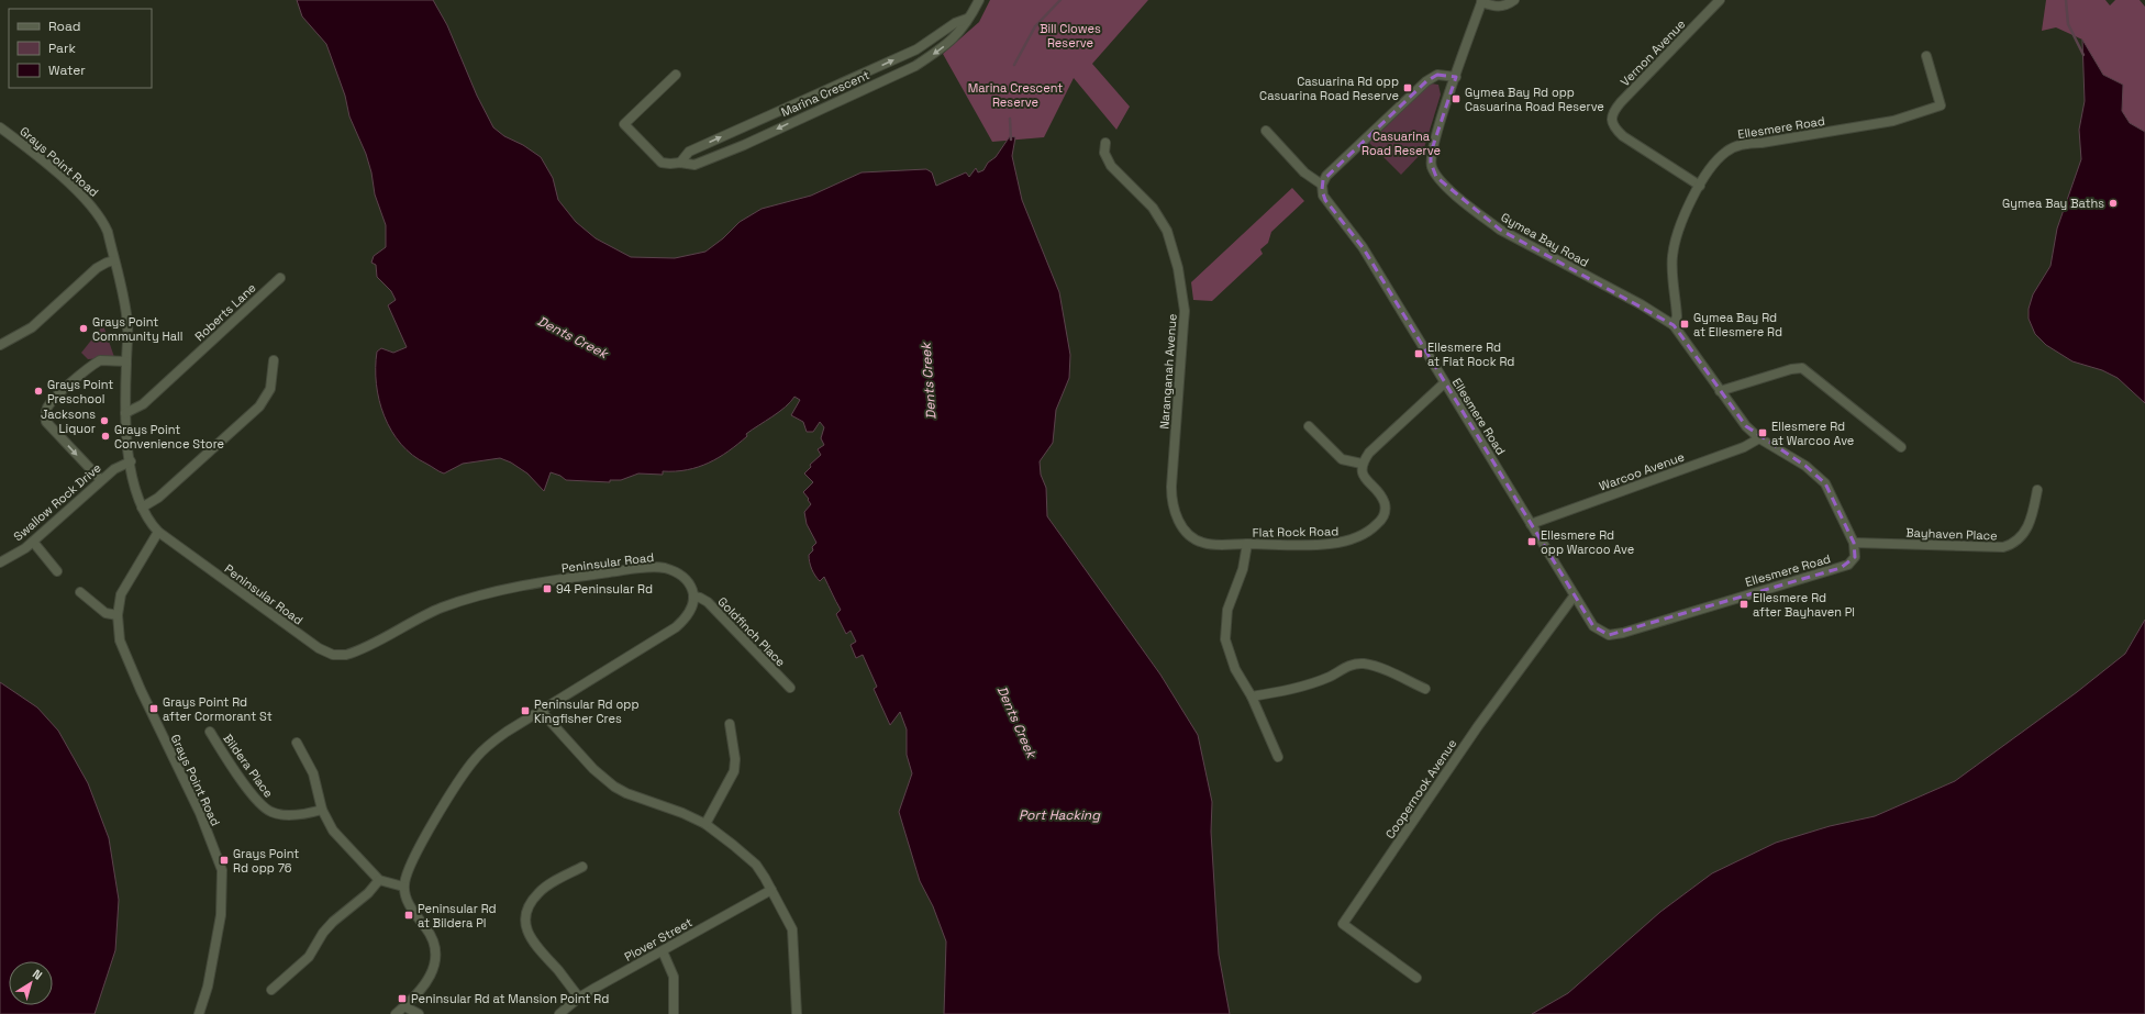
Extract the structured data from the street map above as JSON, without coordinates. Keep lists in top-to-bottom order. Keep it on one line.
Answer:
{"streets":{"street":["Vernon Avenue","Marina Crescent","Ellesmere Road","Grays Point Road","Gymea Bay Road","Roberts Lane","Naranganah Avenue","Warcoo Avenue","Swallow Rock Drive","Flat Rock Road","Bayhaven Place","Peninsular Road","Goldfinch Place","Bildera Place","Coopernook Avenue","Plover Street"]},"crossings":[["Vernon Avenue","Ellesmere Road"],["Ellesmere Road","Gymea Bay Road"],["Ellesmere Road","Warcoo Avenue"],["Ellesmere Road","Bayhaven Place"],["Ellesmere Road","Coopernook Avenue"],["Grays Point Road","Roberts Lane"],["Grays Point Road","Swallow Rock Drive"],["Grays Point Road","Peninsular Road"],["Naranganah Avenue","Flat Rock Road"],["Peninsular Road","Goldfinch Place"]],"water":["Dents Creek","Port Hacking"],"parks":["Bill Clowes Reserve","Marina Crescent Reserve","Casuarina Road Reserve"],"places":{"transit":["Casuarina Rd opp Casuarina Road Reserve","Gymea Bay Rd opp Casuarina Road Reserve","Gymea Bay Rd at Ellesmere Rd","Ellesmere Rd at Flat Rock Rd","Ellesmere Rd at Warcoo Ave","Ellesmere Rd opp Warcoo Ave","94 Peninsular Rd","Ellesmere Rd after Bayhaven Pl","Grays Point Rd after Cormorant St","Peninsular Rd opp Kingfisher Cres","Grays Point Rd opp 76","Peninsular Rd at Bildera Pl","Peninsular Rd at Mansion Point Rd"],"other":["Gymea Bay Baths","Grays Point Community Hall","Grays Point Preschool","Jacksons Liquor","Grays Point Convenience Store"]},"legend":["Road","Park","Water"],"north":"top right"}
